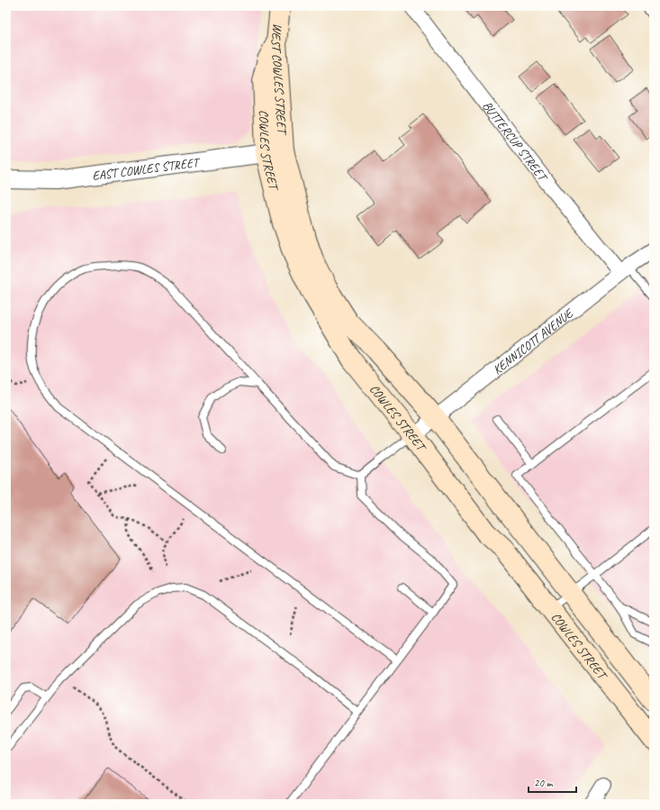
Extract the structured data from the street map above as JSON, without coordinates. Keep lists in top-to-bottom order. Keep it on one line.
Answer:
{"streets":{"main road":["WEST COWLES STREET","COWLES STREET"],"street":["BUTTERCUP STREET","EAST COWLES STREET","KENNICOTT AVENUE"]},"crossings":[["WEST COWLES STREET","COWLES STREET"],["WEST COWLES STREET","EAST COWLES STREET"],["BUTTERCUP STREET","KENNICOTT AVENUE"],["COWLES STREET","EAST COWLES STREET"],["COWLES STREET","KENNICOTT AVENUE"]],"scale_bar":"20 m"}
